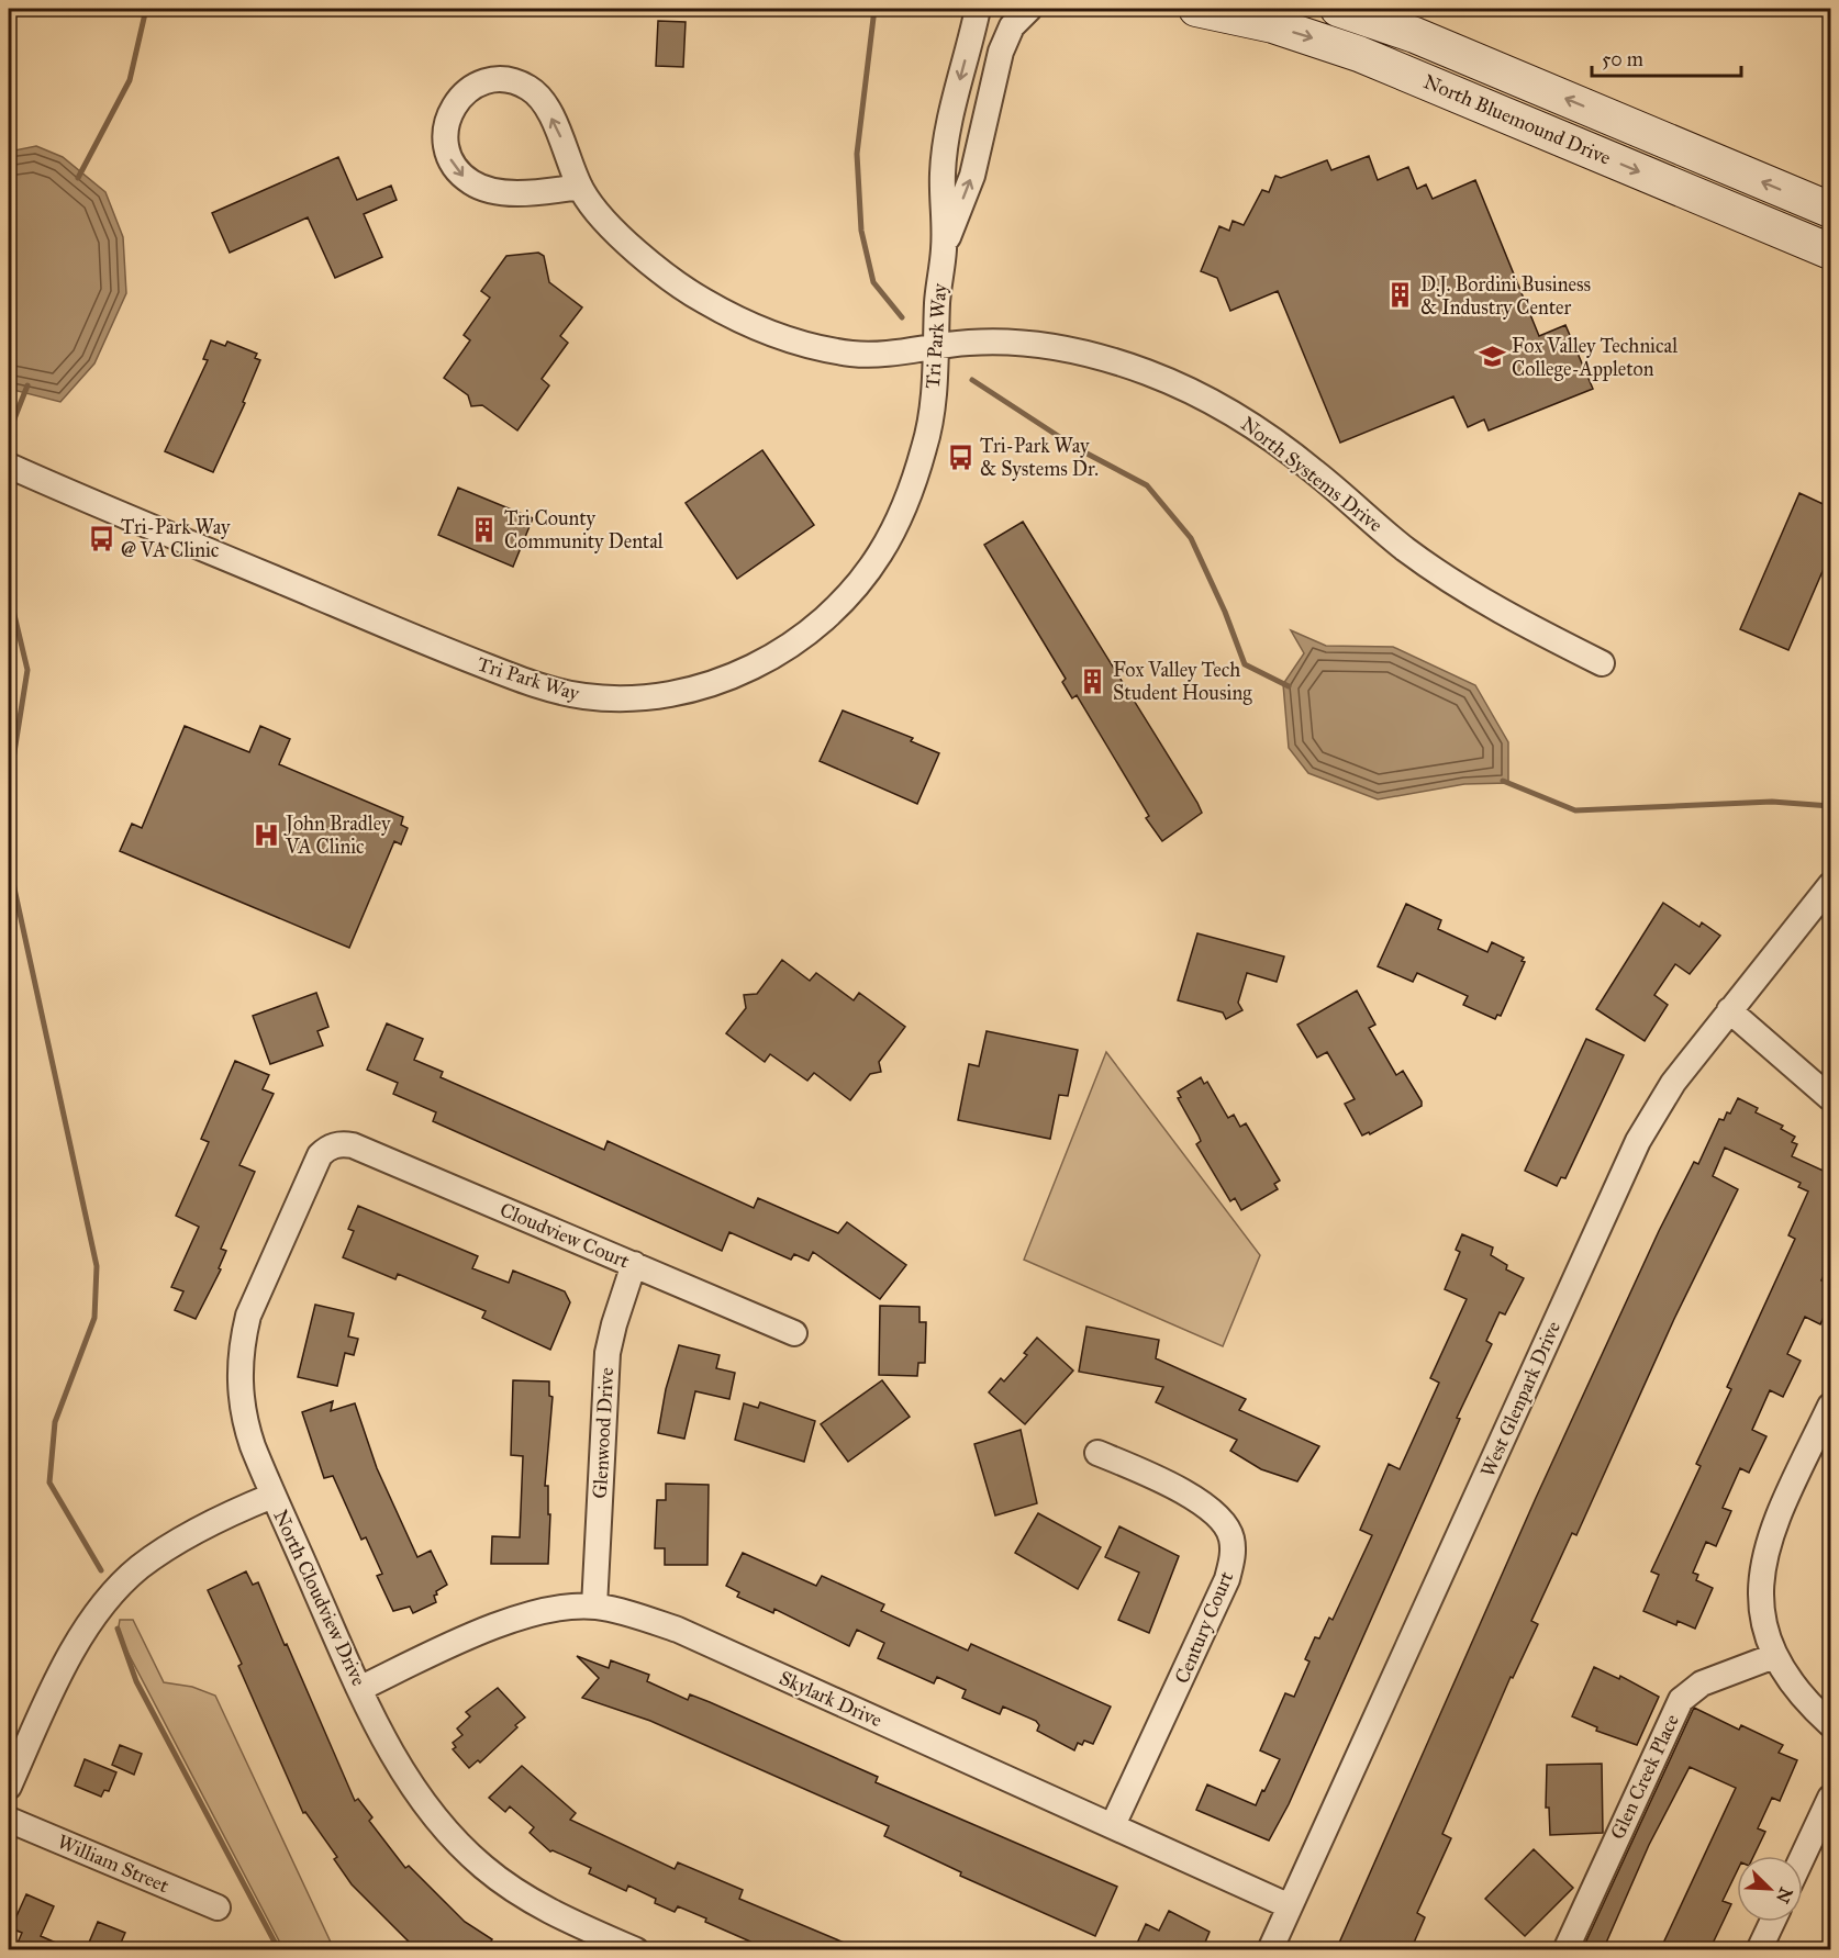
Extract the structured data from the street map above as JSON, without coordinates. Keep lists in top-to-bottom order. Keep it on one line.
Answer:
{"streets":{"main road":["North Bluemound Drive"],"street":["Tri Park Way","North Systems Drive","Cloudview Court","West Glenpark Drive","Glenwood Drive","North Cloudview Drive","Century Court","Skylark Drive","Glen Creek Place","William Street"]},"crossings":[["Tri Park Way","North Systems Drive"],["Cloudview Court","Glenwood Drive"],["Cloudview Court","North Cloudview Drive"],["West Glenpark Drive","Skylark Drive"],["Glenwood Drive","Skylark Drive"],["North Cloudview Drive","Skylark Drive"],["Century Court","Skylark Drive"]],"places":{"building":["D.J. Bordini Business & Industry Center","Tri County Community Dental","Fox Valley Tech Student Housing"],"school or university":["Fox Valley Technical College-Appleton"],"bus stop":["Tri-Park Way & Systems Dr.","Tri-Park Way @ VA Clinic"],"hospital":["John Bradley VA Clinic"]},"scale_bar":"50 m","north":"bottom right"}
